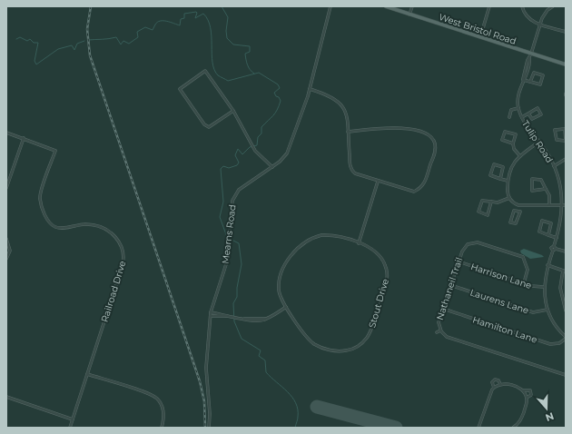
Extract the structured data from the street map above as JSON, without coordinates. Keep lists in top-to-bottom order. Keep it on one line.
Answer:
{"streets":{"main road":["West Bristol Road"],"street":["Tulip Road","Mearns Road","Harrison Lane","Nathaneil Trail","Railroad Drive","Laurens Lane","Stout Drive","Hamilton Lane"]},"crossings":[["West Bristol Road","Tulip Road"],["Tulip Road","Harrison Lane"],["Tulip Road","Laurens Lane"],["Tulip Road","Hamilton Lane"],["Harrison Lane","Nathaneil Trail"],["Nathaneil Trail","Laurens Lane"],["Nathaneil Trail","Hamilton Lane"]],"north":"bottom"}
